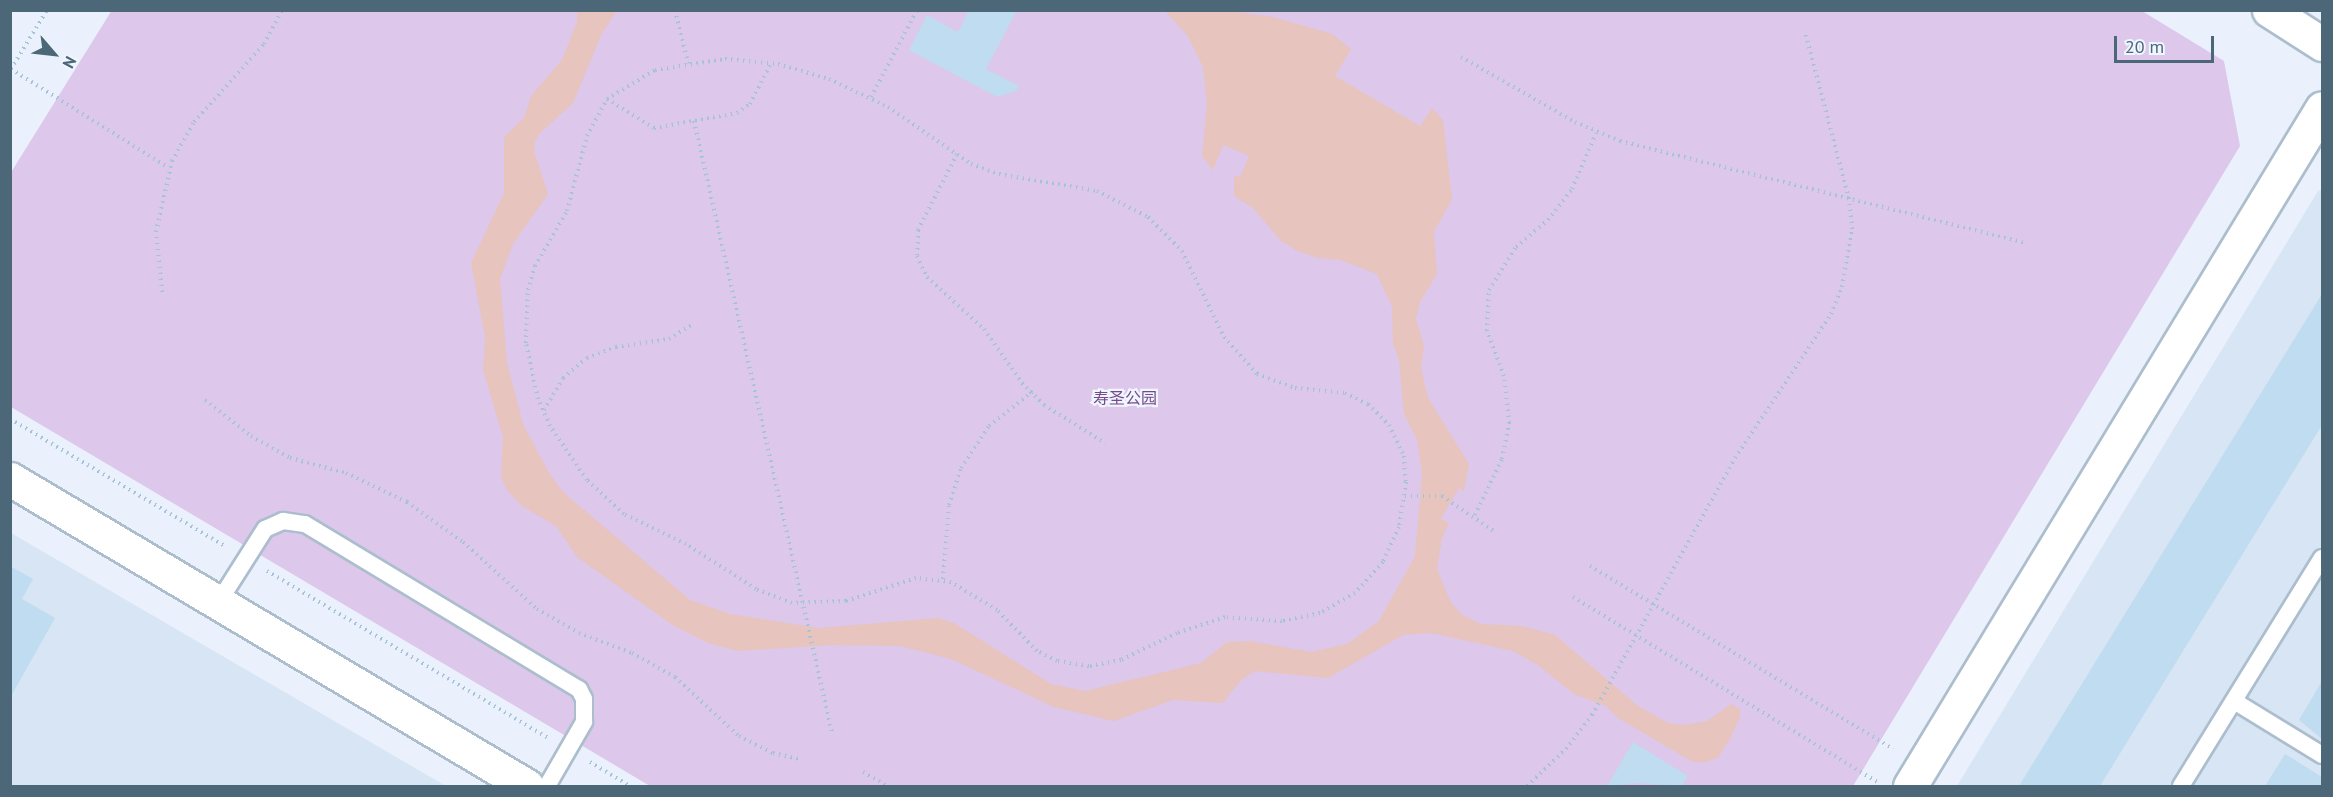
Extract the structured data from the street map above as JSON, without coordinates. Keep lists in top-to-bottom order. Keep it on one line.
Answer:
{"parks":["寿圣公园"],"scale_bar":"20 m","north":"bottom right"}
